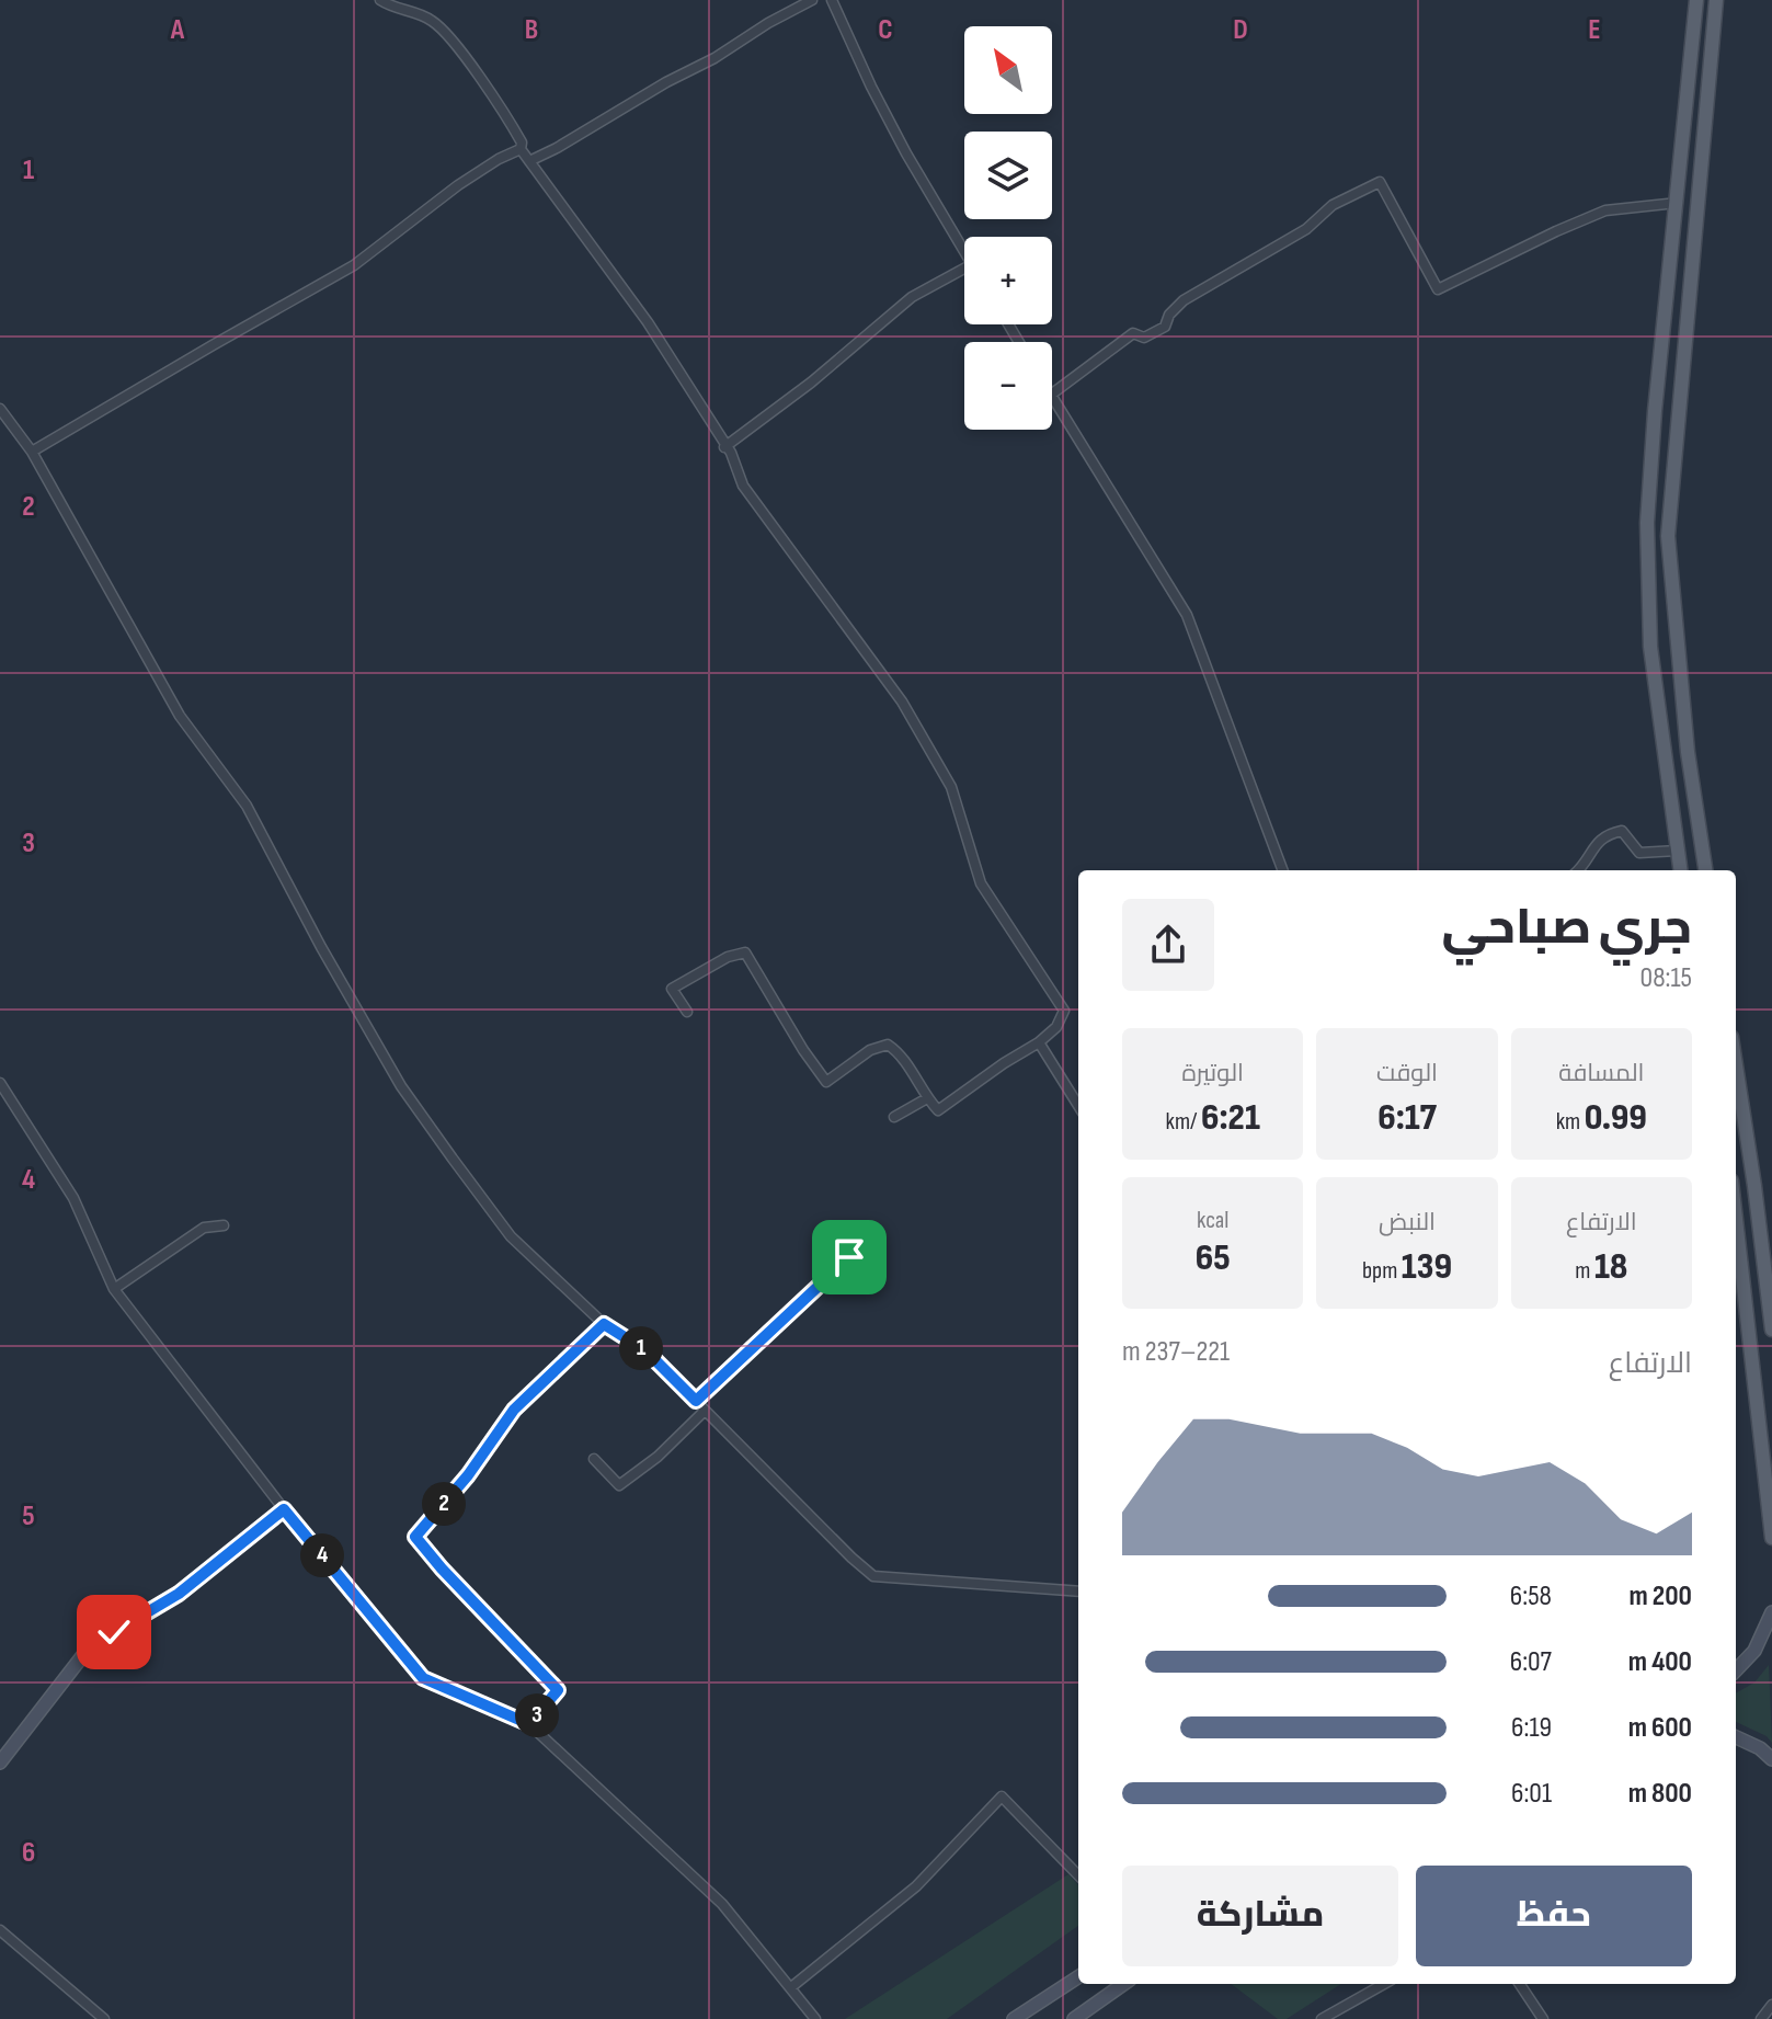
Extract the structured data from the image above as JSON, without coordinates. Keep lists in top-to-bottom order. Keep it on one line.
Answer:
{"north":"top left","page":{"map_buttons":["+","−"],"heading":["جري صباحي","08:15"],"stats":[["المسافة","0.99 km"],["الوقت","6:17"],["الوتيرة","6:21 /km"],["الارتفاع","18 m"],["النبض","139 bpm"],["kcal","65"]],"chart":["الارتفاع","221–237 m"],"pins":["1","2","4","3"],"list":[{"name":"200 m","note":"6:58"},{"name":"400 m","note":"6:07"},{"name":"600 m","note":"6:19"},{"name":"800 m","note":"6:01"}],"buttons":["حفظ","مشاركة"]},"grid":{"columns":["A","B","C","D","E"],"rows":["1","2","3","4","5","6"]}}
